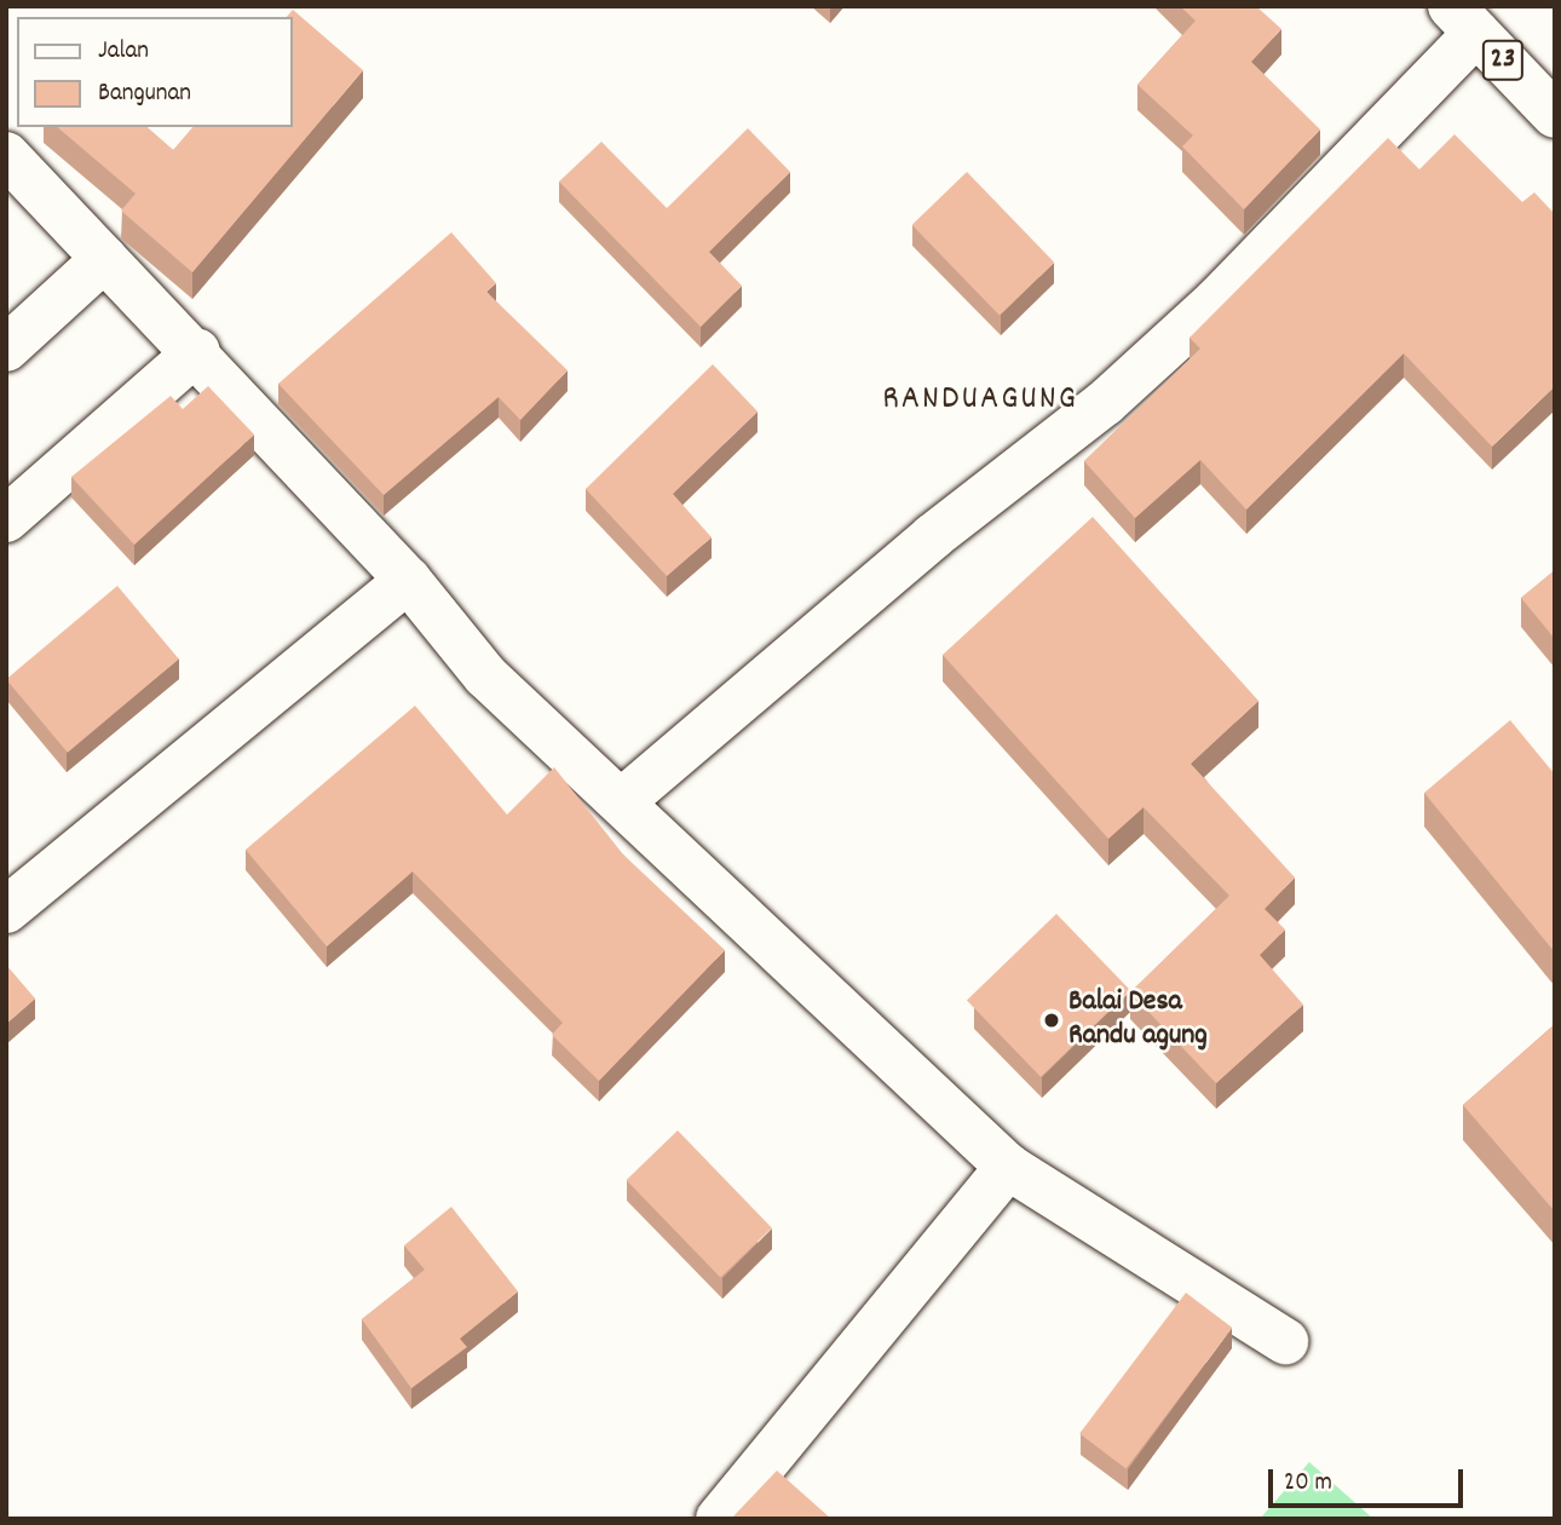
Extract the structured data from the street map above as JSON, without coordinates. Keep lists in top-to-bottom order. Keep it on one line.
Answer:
{"streets":{"main road":["23"]},"districts":["RANDUAGUNG"],"places":["Balai Desa Randu agung"],"legend":["Jalan","Bangunan"],"scale_bar":"20 m"}
